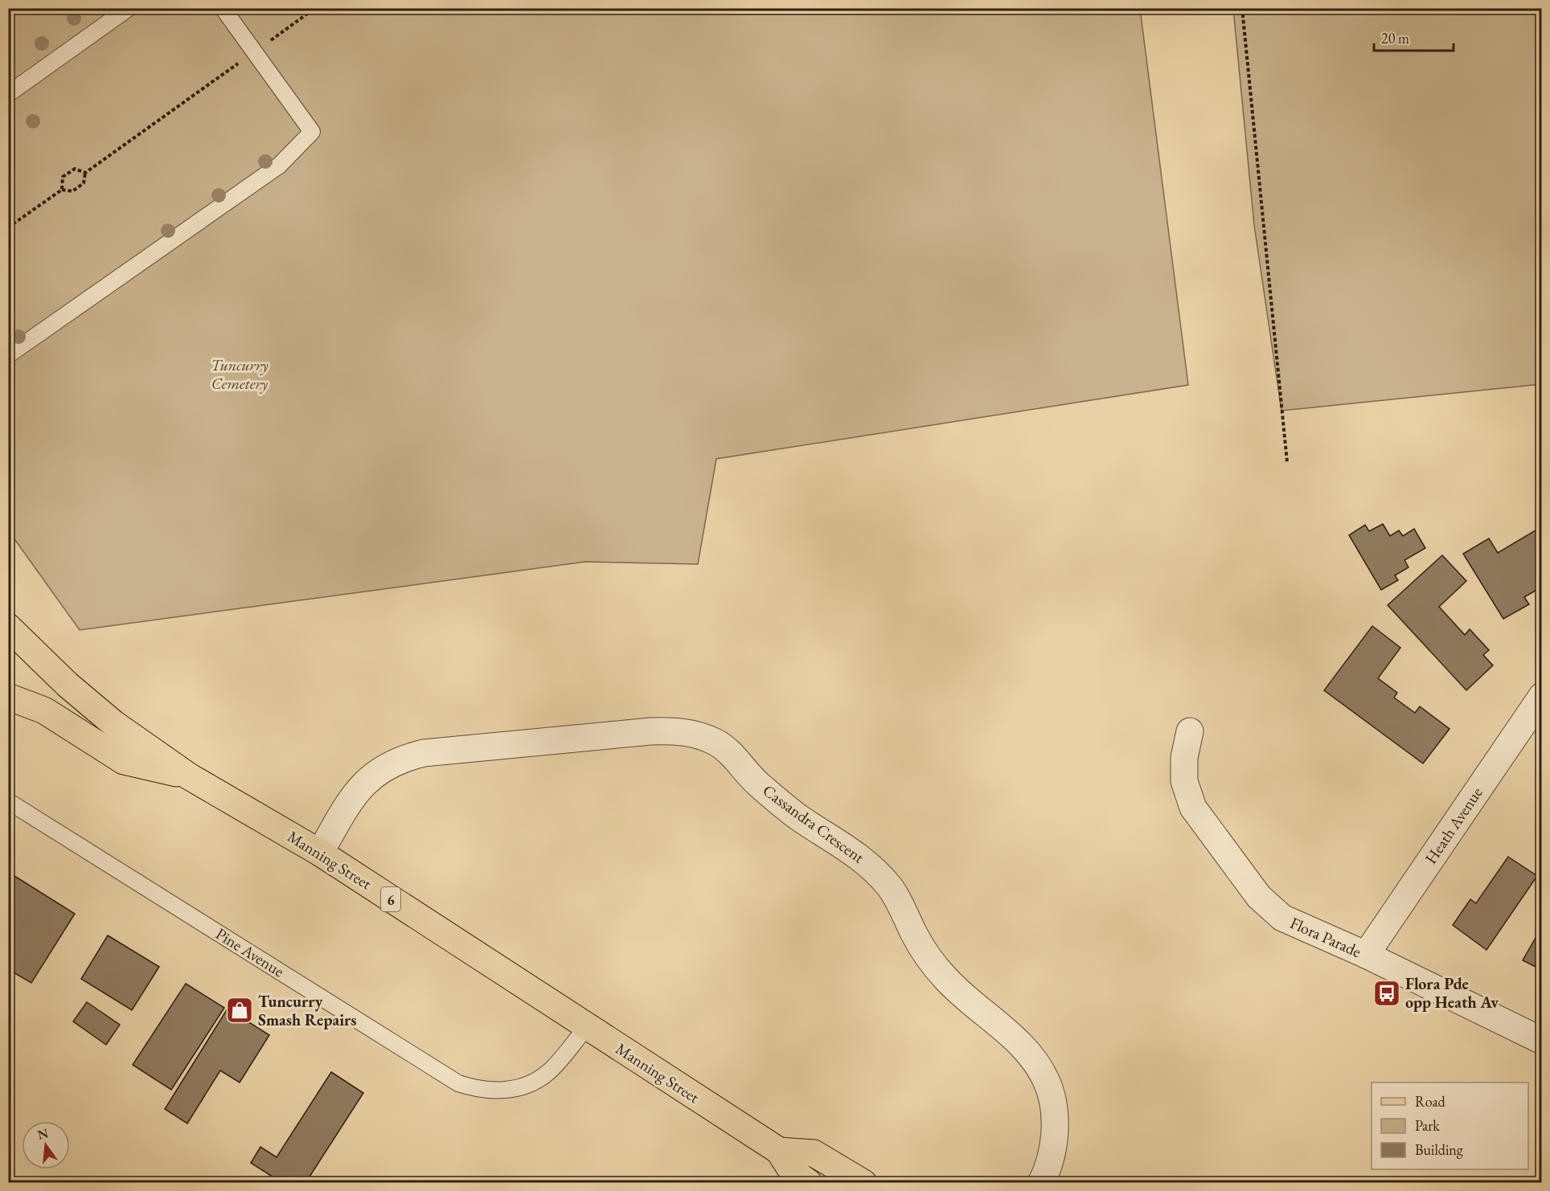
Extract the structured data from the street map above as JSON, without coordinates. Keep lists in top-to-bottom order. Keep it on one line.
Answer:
{"streets":{"main road":["Manning Street","6"],"street":["Cassandra Crescent","Heath Avenue","Flora Parade"],"lane":["Pine Avenue"]},"crossings":[["Cassandra Crescent","Manning Street"],["Heath Avenue","Flora Parade"],["Manning Street","Pine Avenue"]],"parks":["Tuncurry Cemetery"],"places":{"bus stop":["Flora Pde opp Heath Av"],"shop":["Tuncurry Smash Repairs"]},"legend":["Road","Park","Building"],"scale_bar":"20 m","north":"top"}
